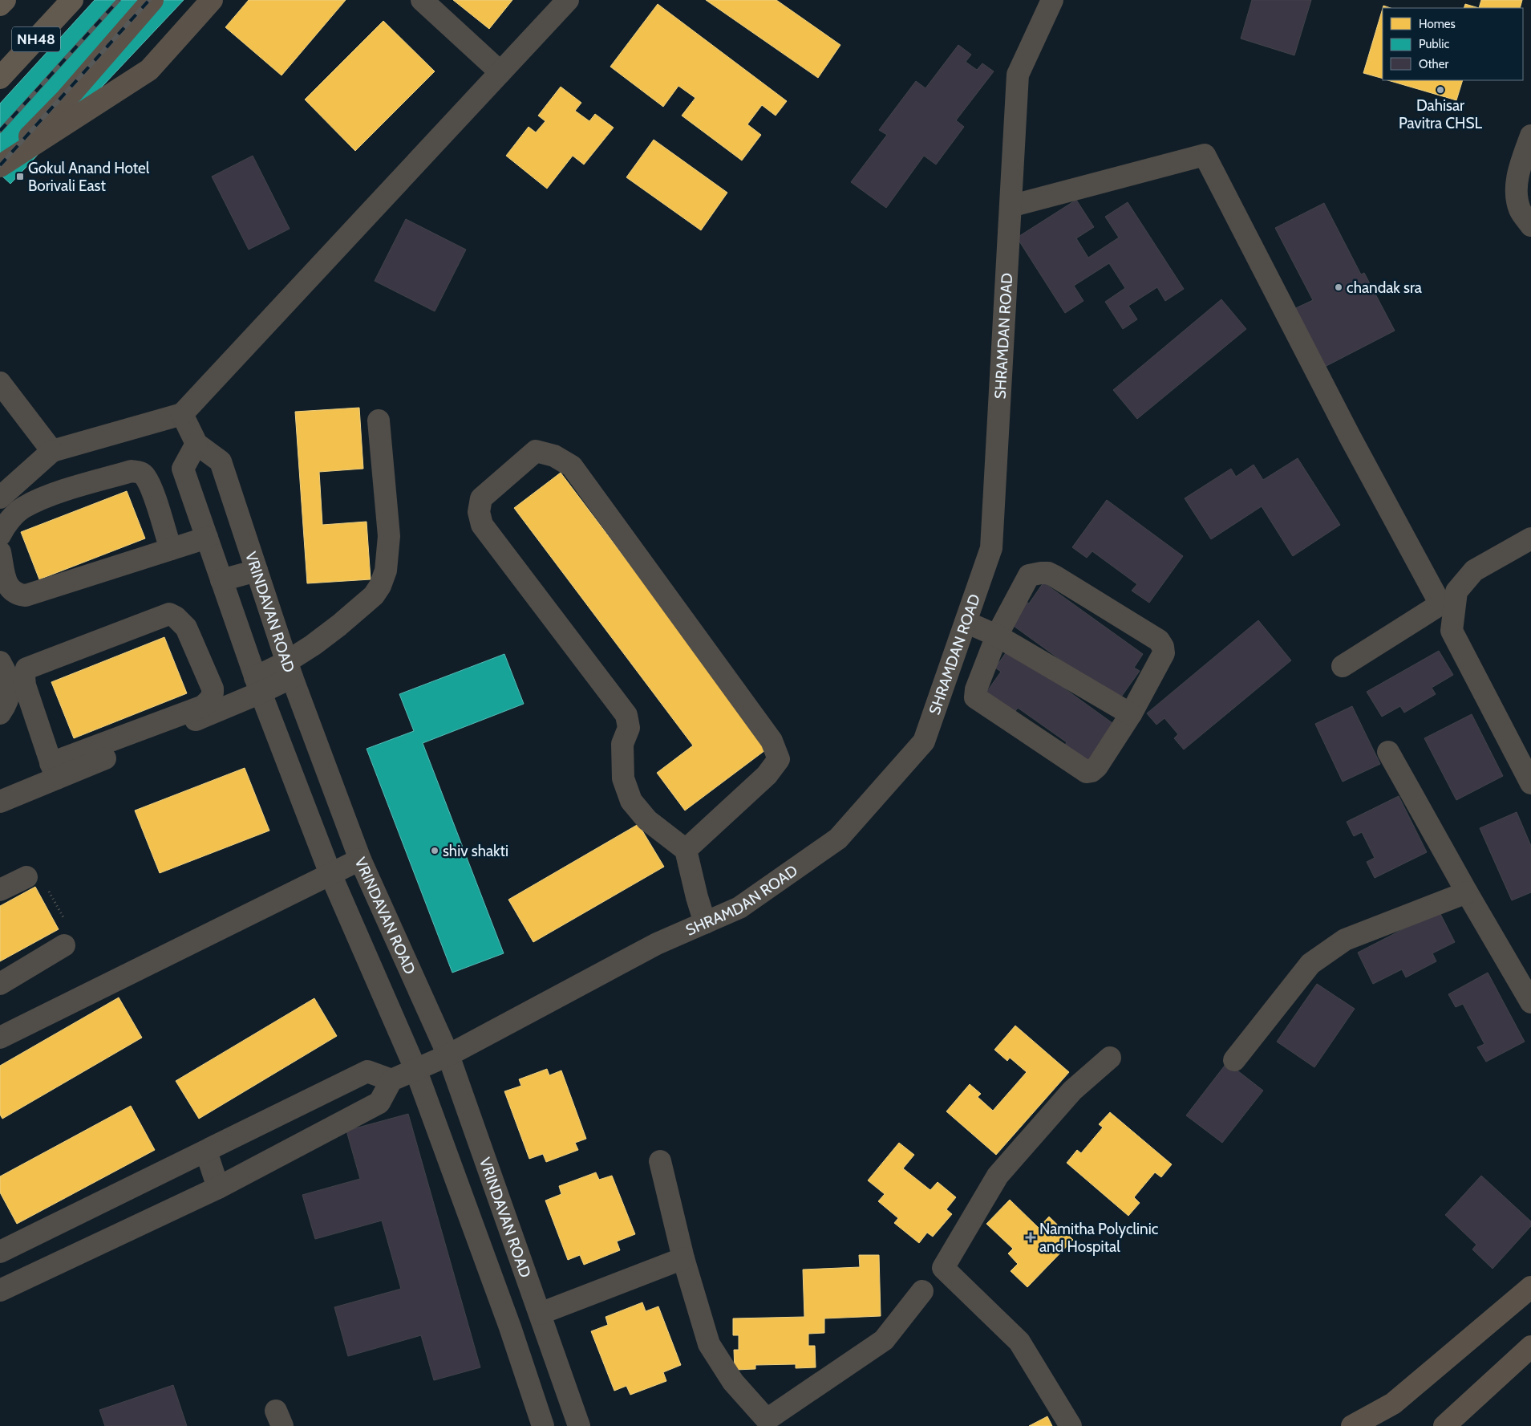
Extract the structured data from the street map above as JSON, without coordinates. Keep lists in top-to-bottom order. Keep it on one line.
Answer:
{"streets":{"highway":["NH48"],"street":["SHRAMDAN ROAD","VRINDAVAN ROAD"]},"crossings":[["SHRAMDAN ROAD","VRINDAVAN ROAD"]],"places":{"other":["Dahisar Pavitra CHSL","chandak sra","shiv shakti"],"transit":["Gokul Anand Hotel Borivali East"],"health":["Namitha Polyclinic and Hospital"]},"legend":["Homes","Public","Other"]}
